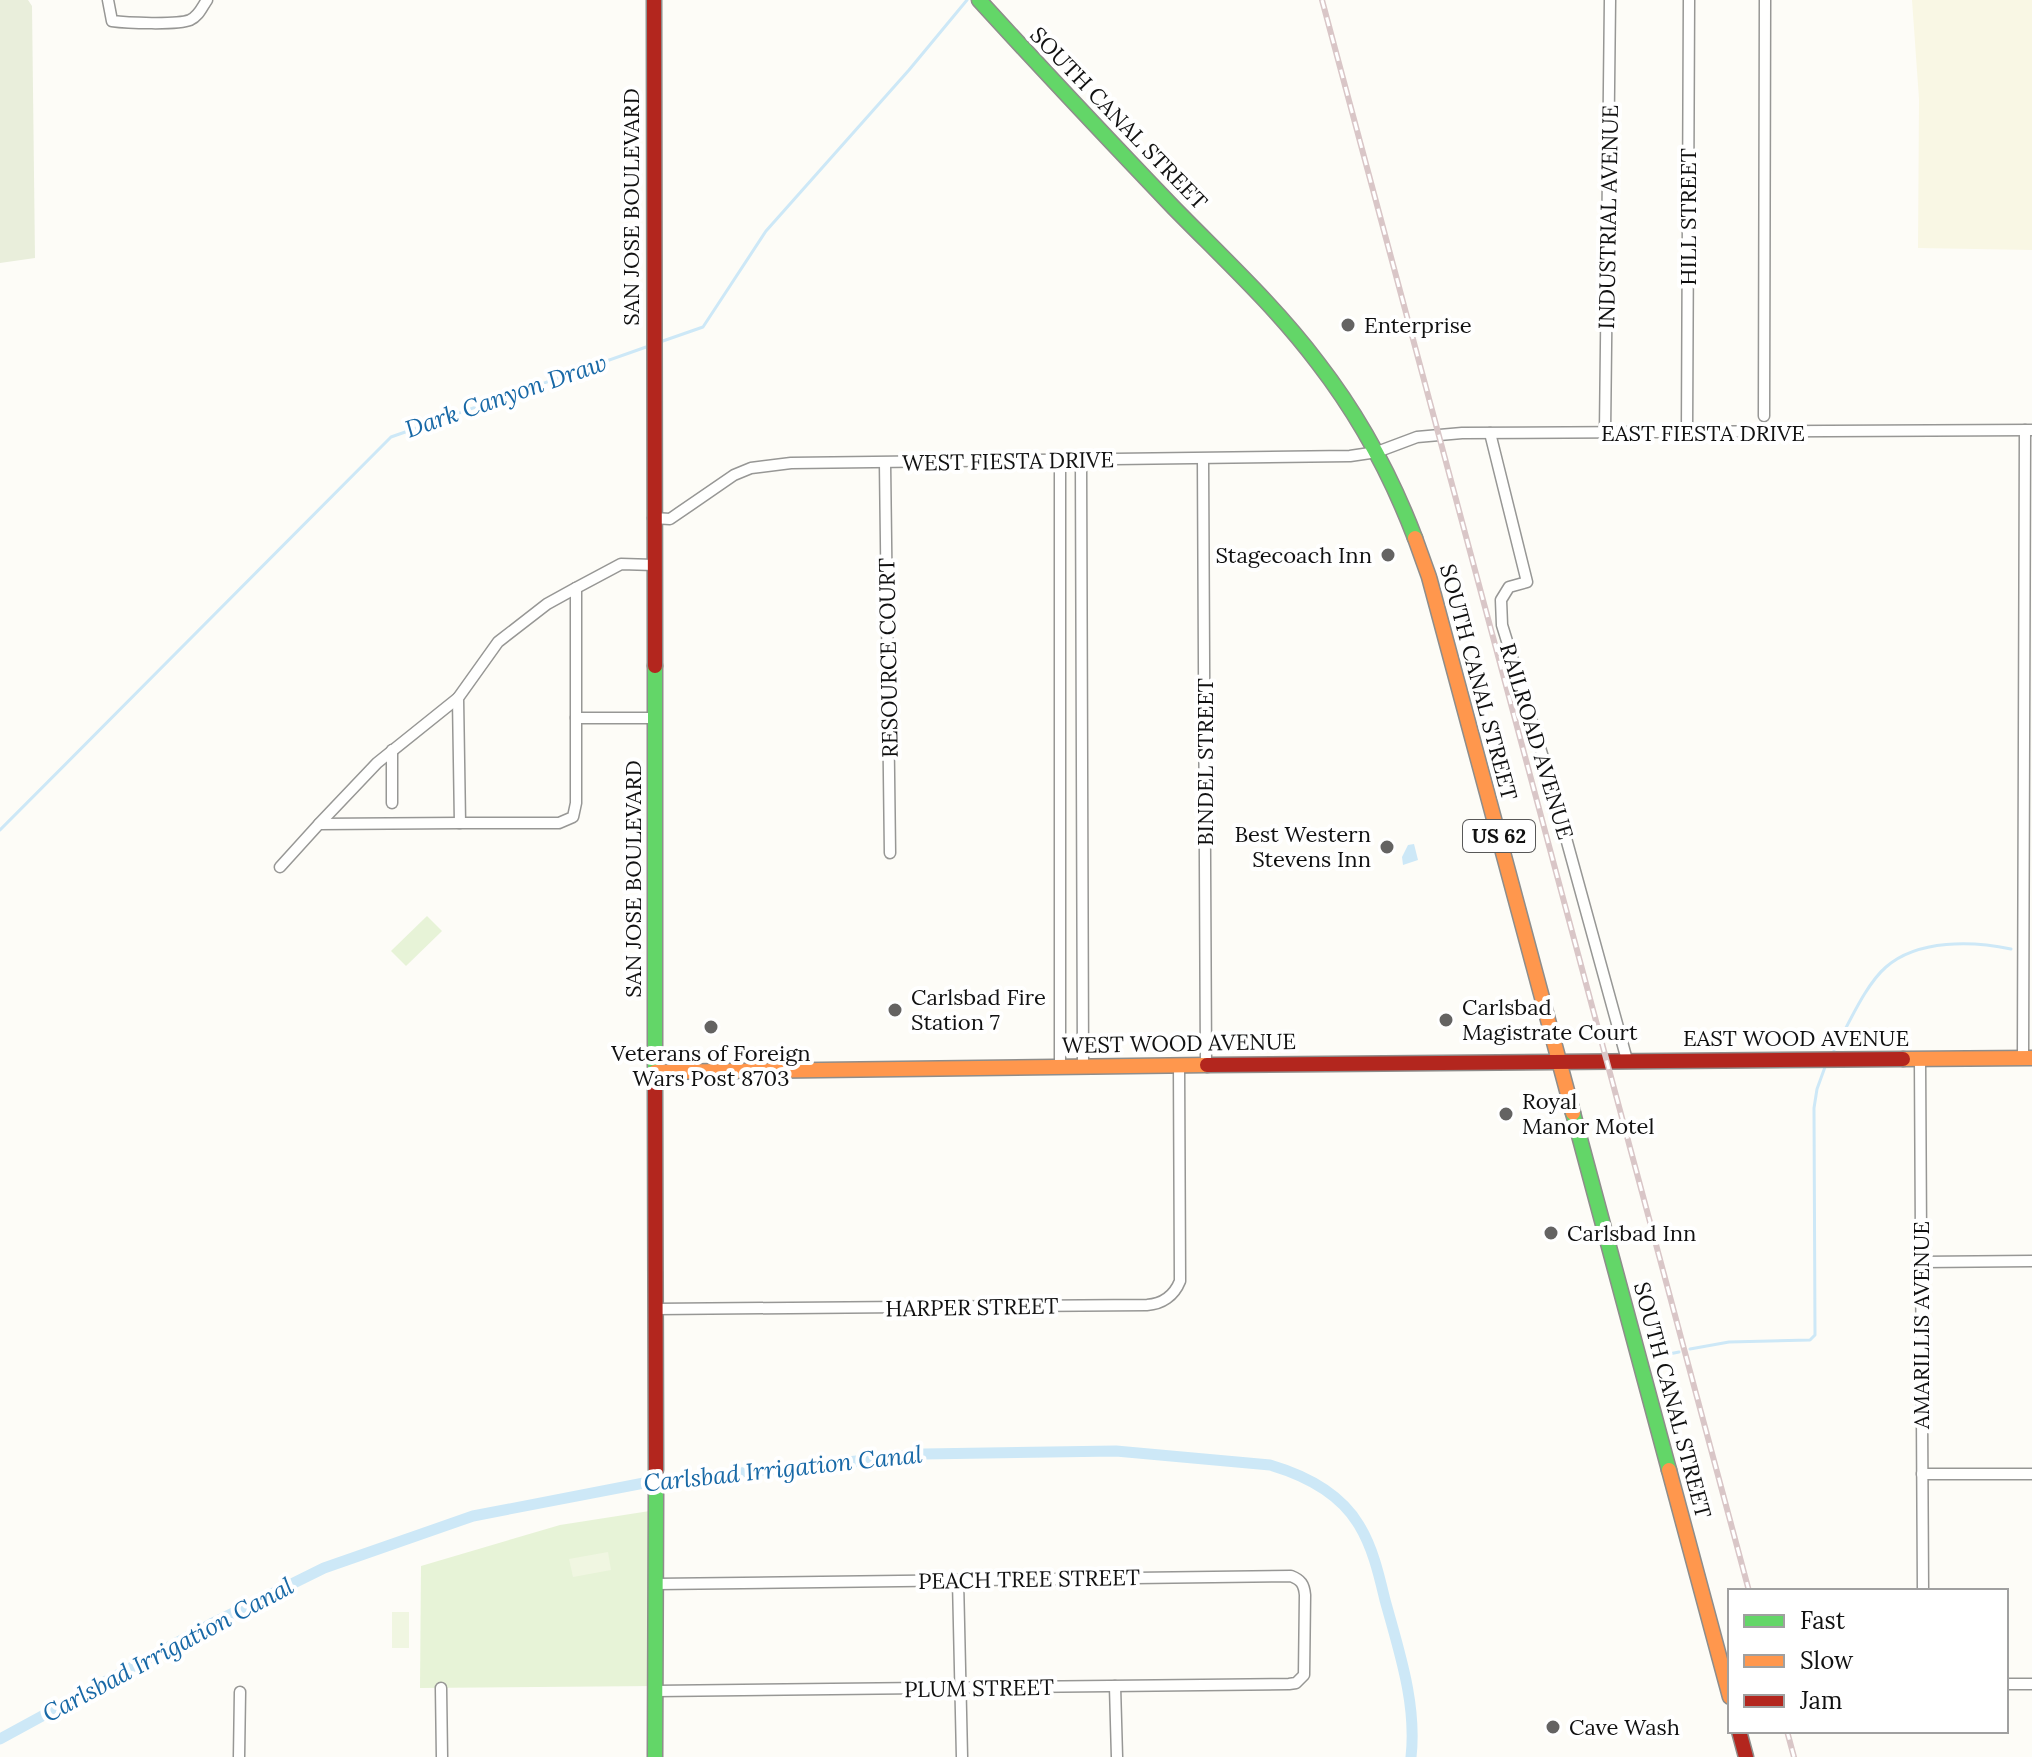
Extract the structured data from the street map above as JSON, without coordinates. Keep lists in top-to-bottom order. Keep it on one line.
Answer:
{"streets":{"main road":["SOUTH CANAL STREET","SAN JOSE BOULEVARD","US 62","EAST WOOD AVENUE","WEST WOOD AVENUE"],"street":["INDUSTRIAL AVENUE","HILL STREET","EAST FIESTA DRIVE","WEST FIESTA DRIVE","RESOURCE COURT","RAILROAD AVENUE","BINDEL STREET","HARPER STREET","AMARILLIS AVENUE","PEACH TREE STREET","PLUM STREET"]},"crossings":[["SOUTH CANAL STREET","EAST FIESTA DRIVE"],["SOUTH CANAL STREET","WEST FIESTA DRIVE"],["SOUTH CANAL STREET","EAST WOOD AVENUE"],["SOUTH CANAL STREET","WEST WOOD AVENUE"],["SAN JOSE BOULEVARD","WEST FIESTA DRIVE"],["SAN JOSE BOULEVARD","WEST WOOD AVENUE"],["SAN JOSE BOULEVARD","HARPER STREET"],["SAN JOSE BOULEVARD","PEACH TREE STREET"],["SAN JOSE BOULEVARD","PLUM STREET"],["INDUSTRIAL AVENUE","EAST FIESTA DRIVE"],["HILL STREET","EAST FIESTA DRIVE"],["EAST FIESTA DRIVE","WEST FIESTA DRIVE"],["EAST FIESTA DRIVE","RAILROAD AVENUE"],["WEST FIESTA DRIVE","RESOURCE COURT"],["WEST FIESTA DRIVE","BINDEL STREET"],["RAILROAD AVENUE","EAST WOOD AVENUE"],["BINDEL STREET","WEST WOOD AVENUE"],["EAST WOOD AVENUE","WEST WOOD AVENUE"],["EAST WOOD AVENUE","AMARILLIS AVENUE"],["WEST WOOD AVENUE","HARPER STREET"],["PEACH TREE STREET","PLUM STREET"]],"water":["Dark Canyon Draw","Carlsbad Irrigation Canal"],"places":["Enterprise","Stagecoach Inn","Best Western Stevens Inn","Carlsbad Fire Station 7","Carlsbad Magistrate Court","Veterans of Foreign Wars Post 8703","Royal Manor Motel","Carlsbad Inn","Cave Wash"],"legend":["Fast","Slow","Jam"]}
